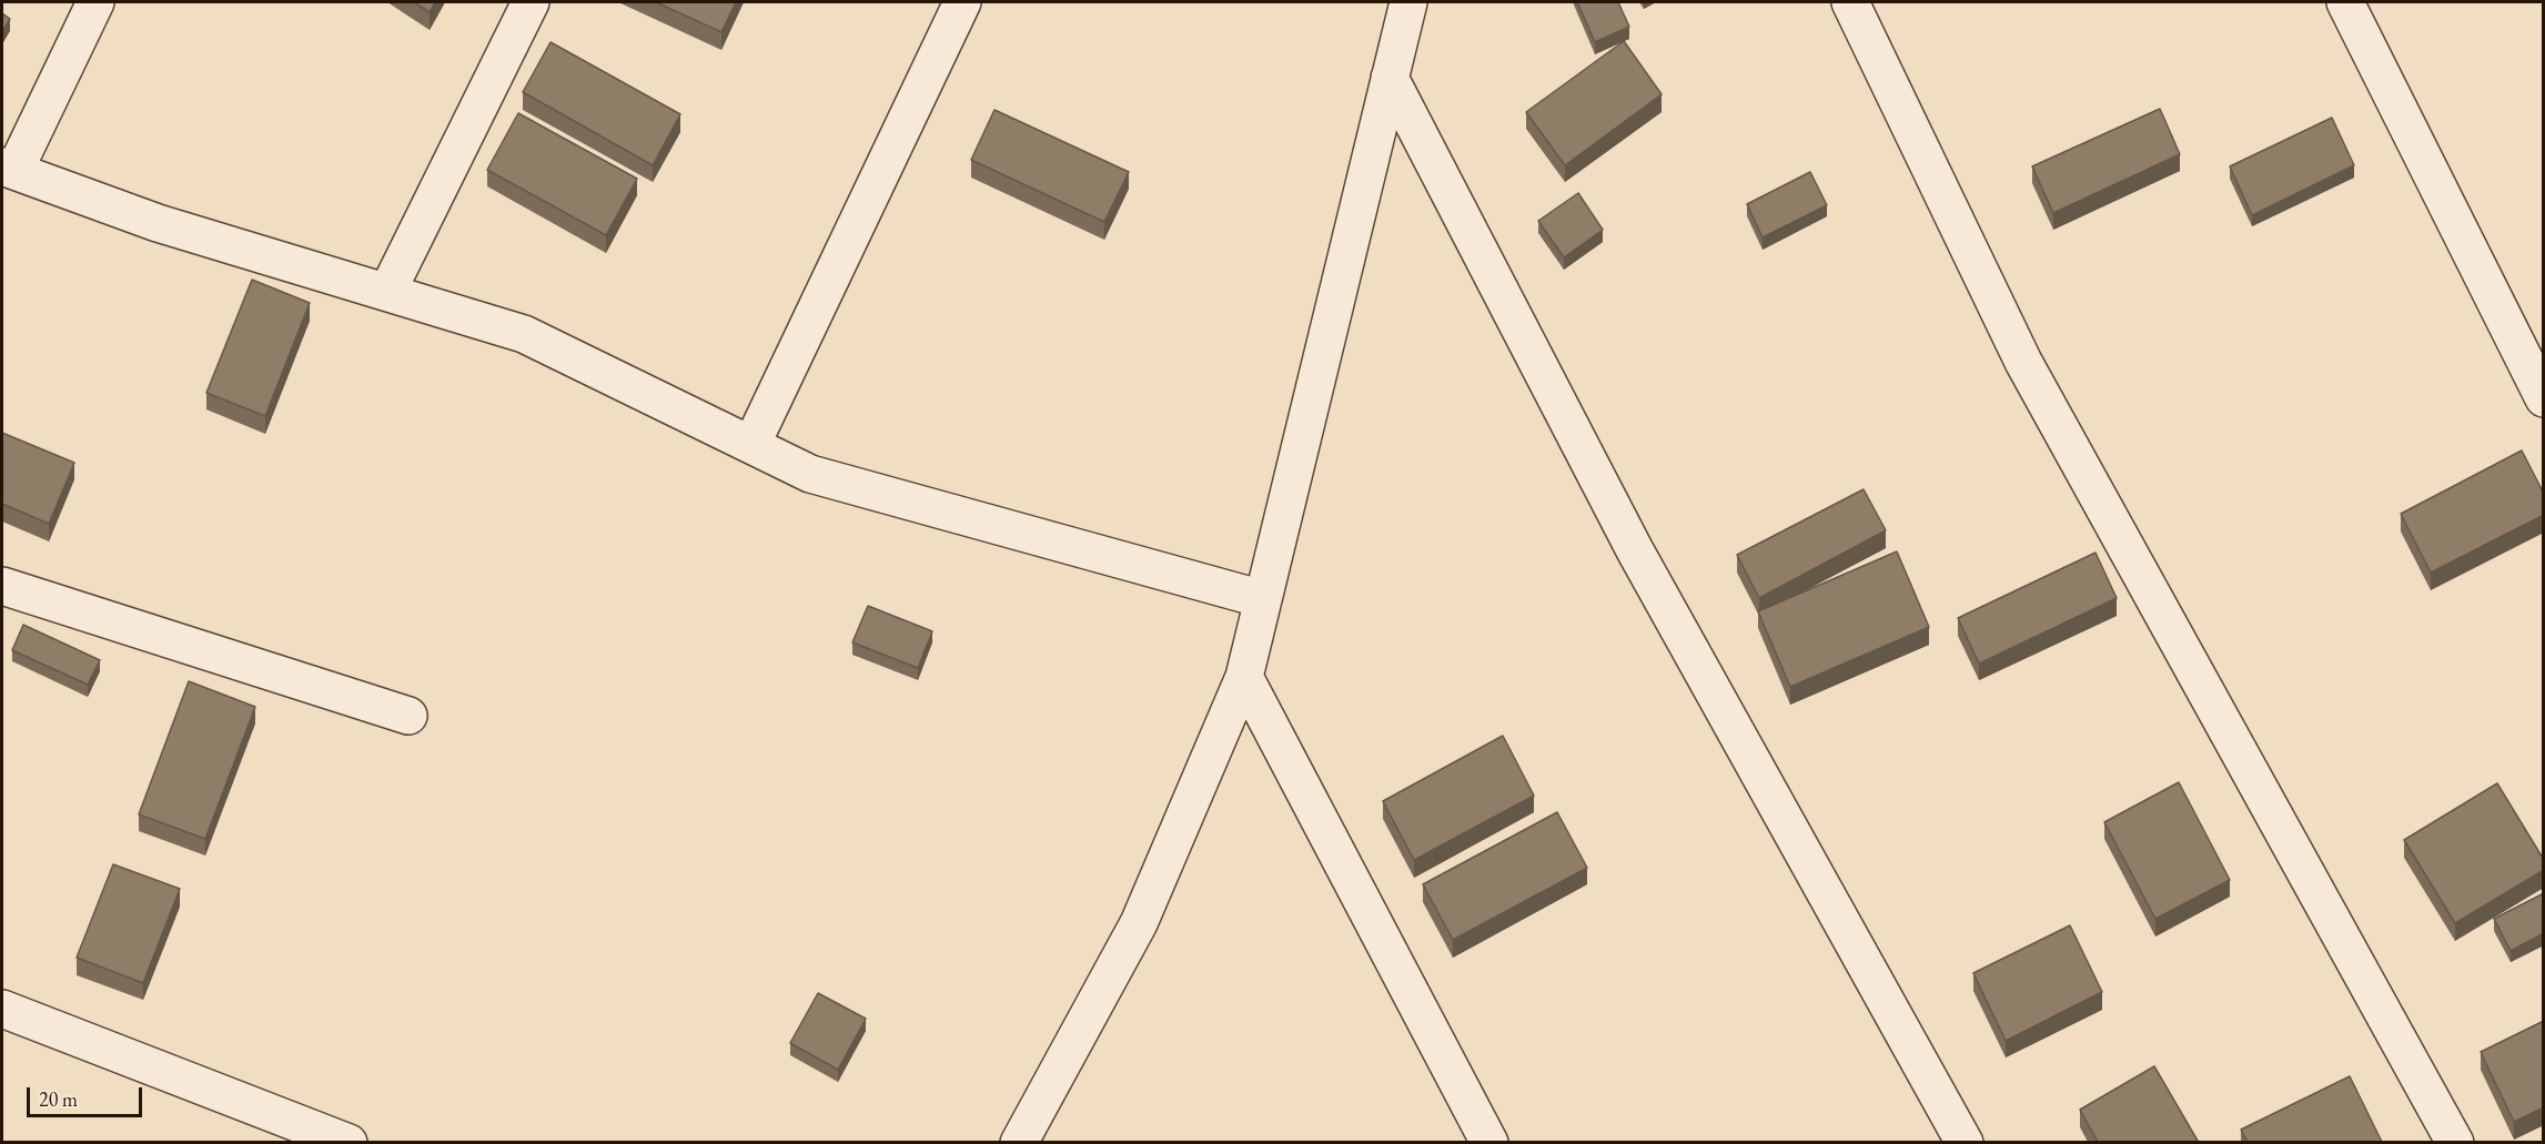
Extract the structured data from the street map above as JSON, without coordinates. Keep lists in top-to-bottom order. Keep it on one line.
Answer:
{"scale_bar":"20 m"}
